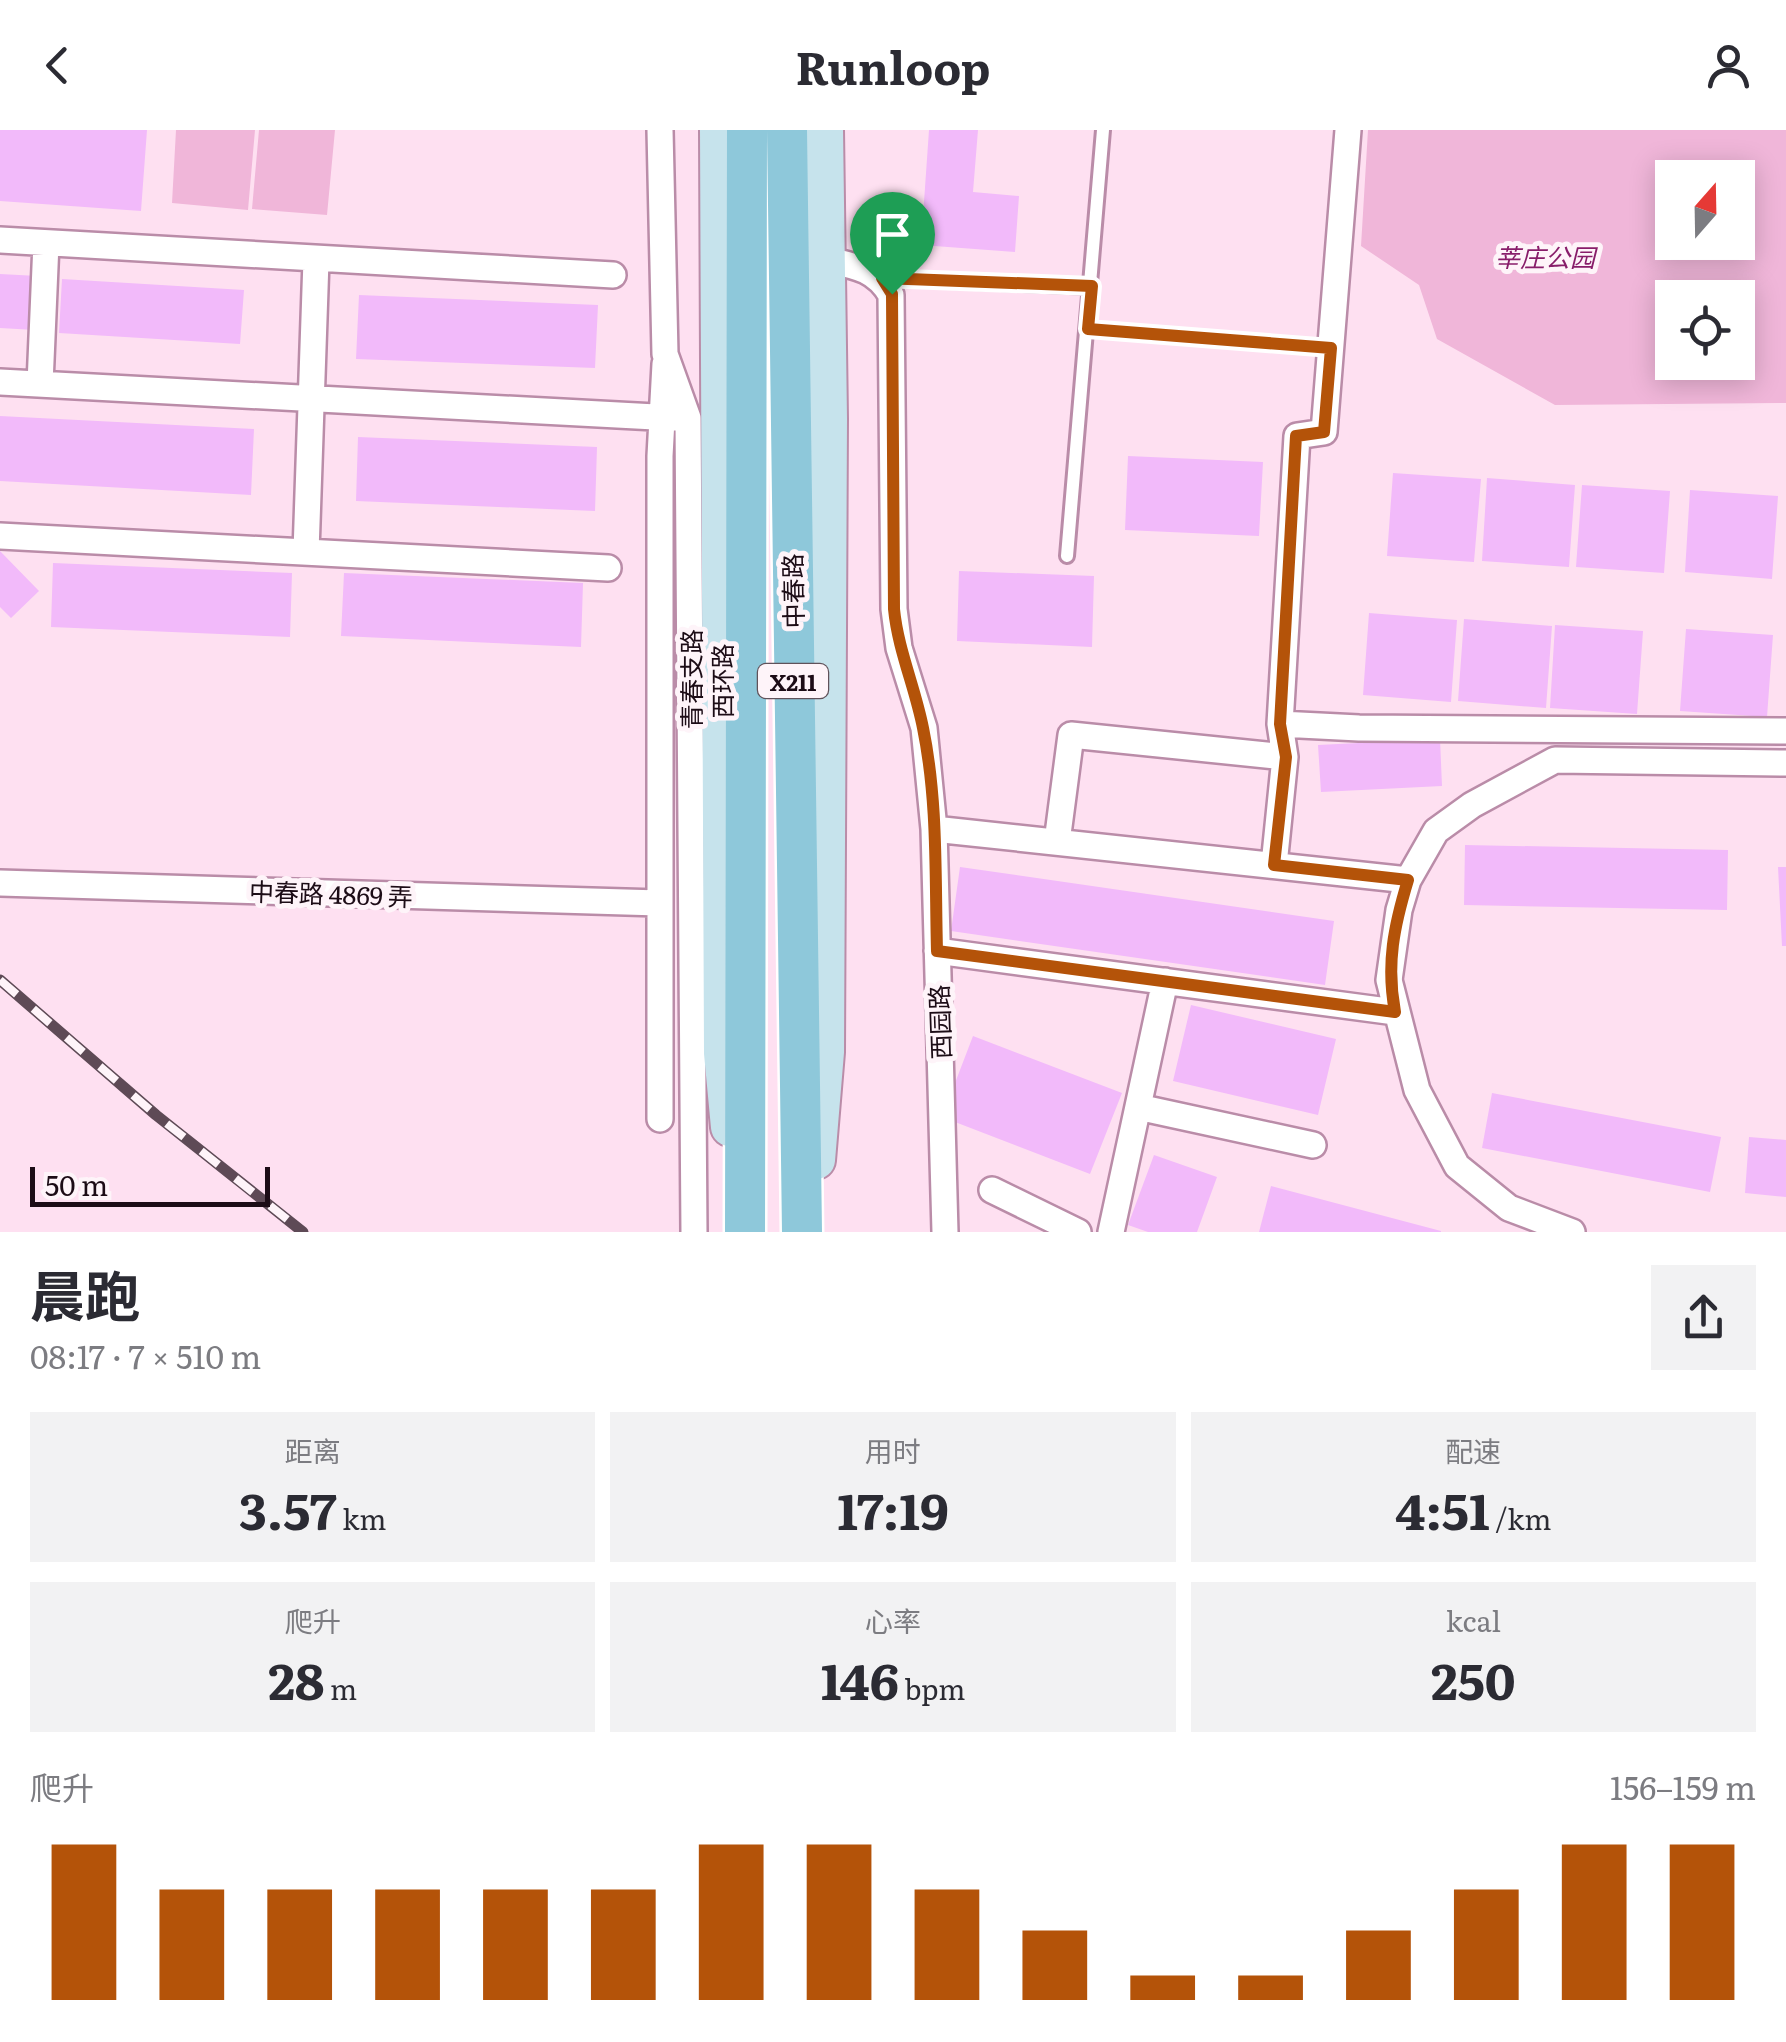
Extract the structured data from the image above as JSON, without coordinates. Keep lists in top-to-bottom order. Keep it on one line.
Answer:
{"streets":{"main road":["中春路","西环路","X211"],"street":["青春支路","中春路 4869 弄","西园路"]},"crossings":[["中春路","西环路"]],"parks":["莘庄公园"],"scale_bar":"50 m","north":"top","page":{"header":"Runloop","scale":"50 m","heading":["晨跑","08:17 · 7 × 510 m"],"stats":[["距离","3.57 km"],["用时","17:19"],["配速","4:51 /km"],["爬升","28 m"],["心率","146 bpm"],["kcal","250"]],"chart":["爬升","156–159 m"]}}
